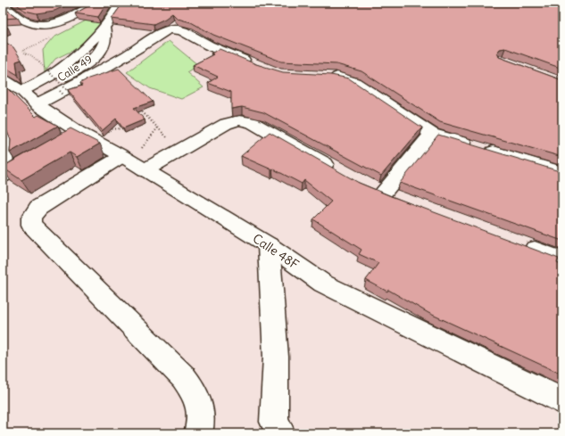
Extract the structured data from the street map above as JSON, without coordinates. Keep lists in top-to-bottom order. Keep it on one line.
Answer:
{"streets":{"street":["Calle 49","Calle 48F"]},"crossings":[["Calle 49","Calle 48F"]]}
